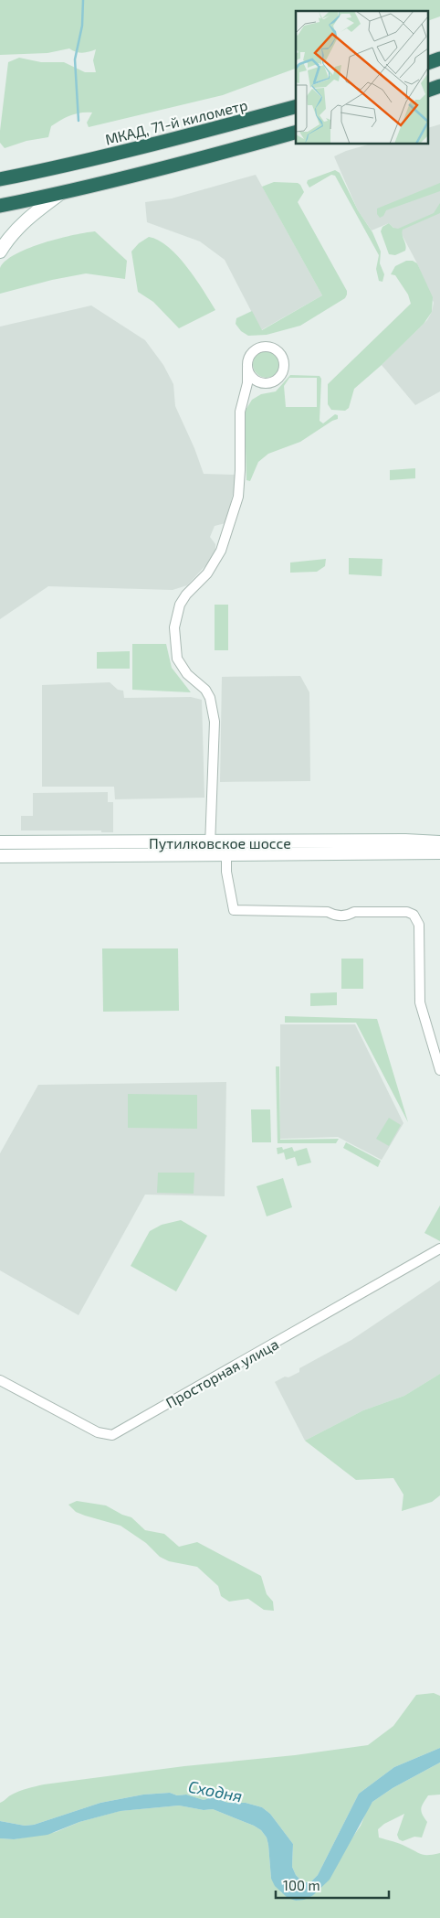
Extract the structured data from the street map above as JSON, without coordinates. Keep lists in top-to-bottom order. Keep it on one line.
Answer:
{"streets":{"highway":["МКАД, 71-й километр"],"main road":["Путилковское шоссе"],"street":["Просторная улица"]},"water":["Сходня"],"scale_bar":"100 m"}
